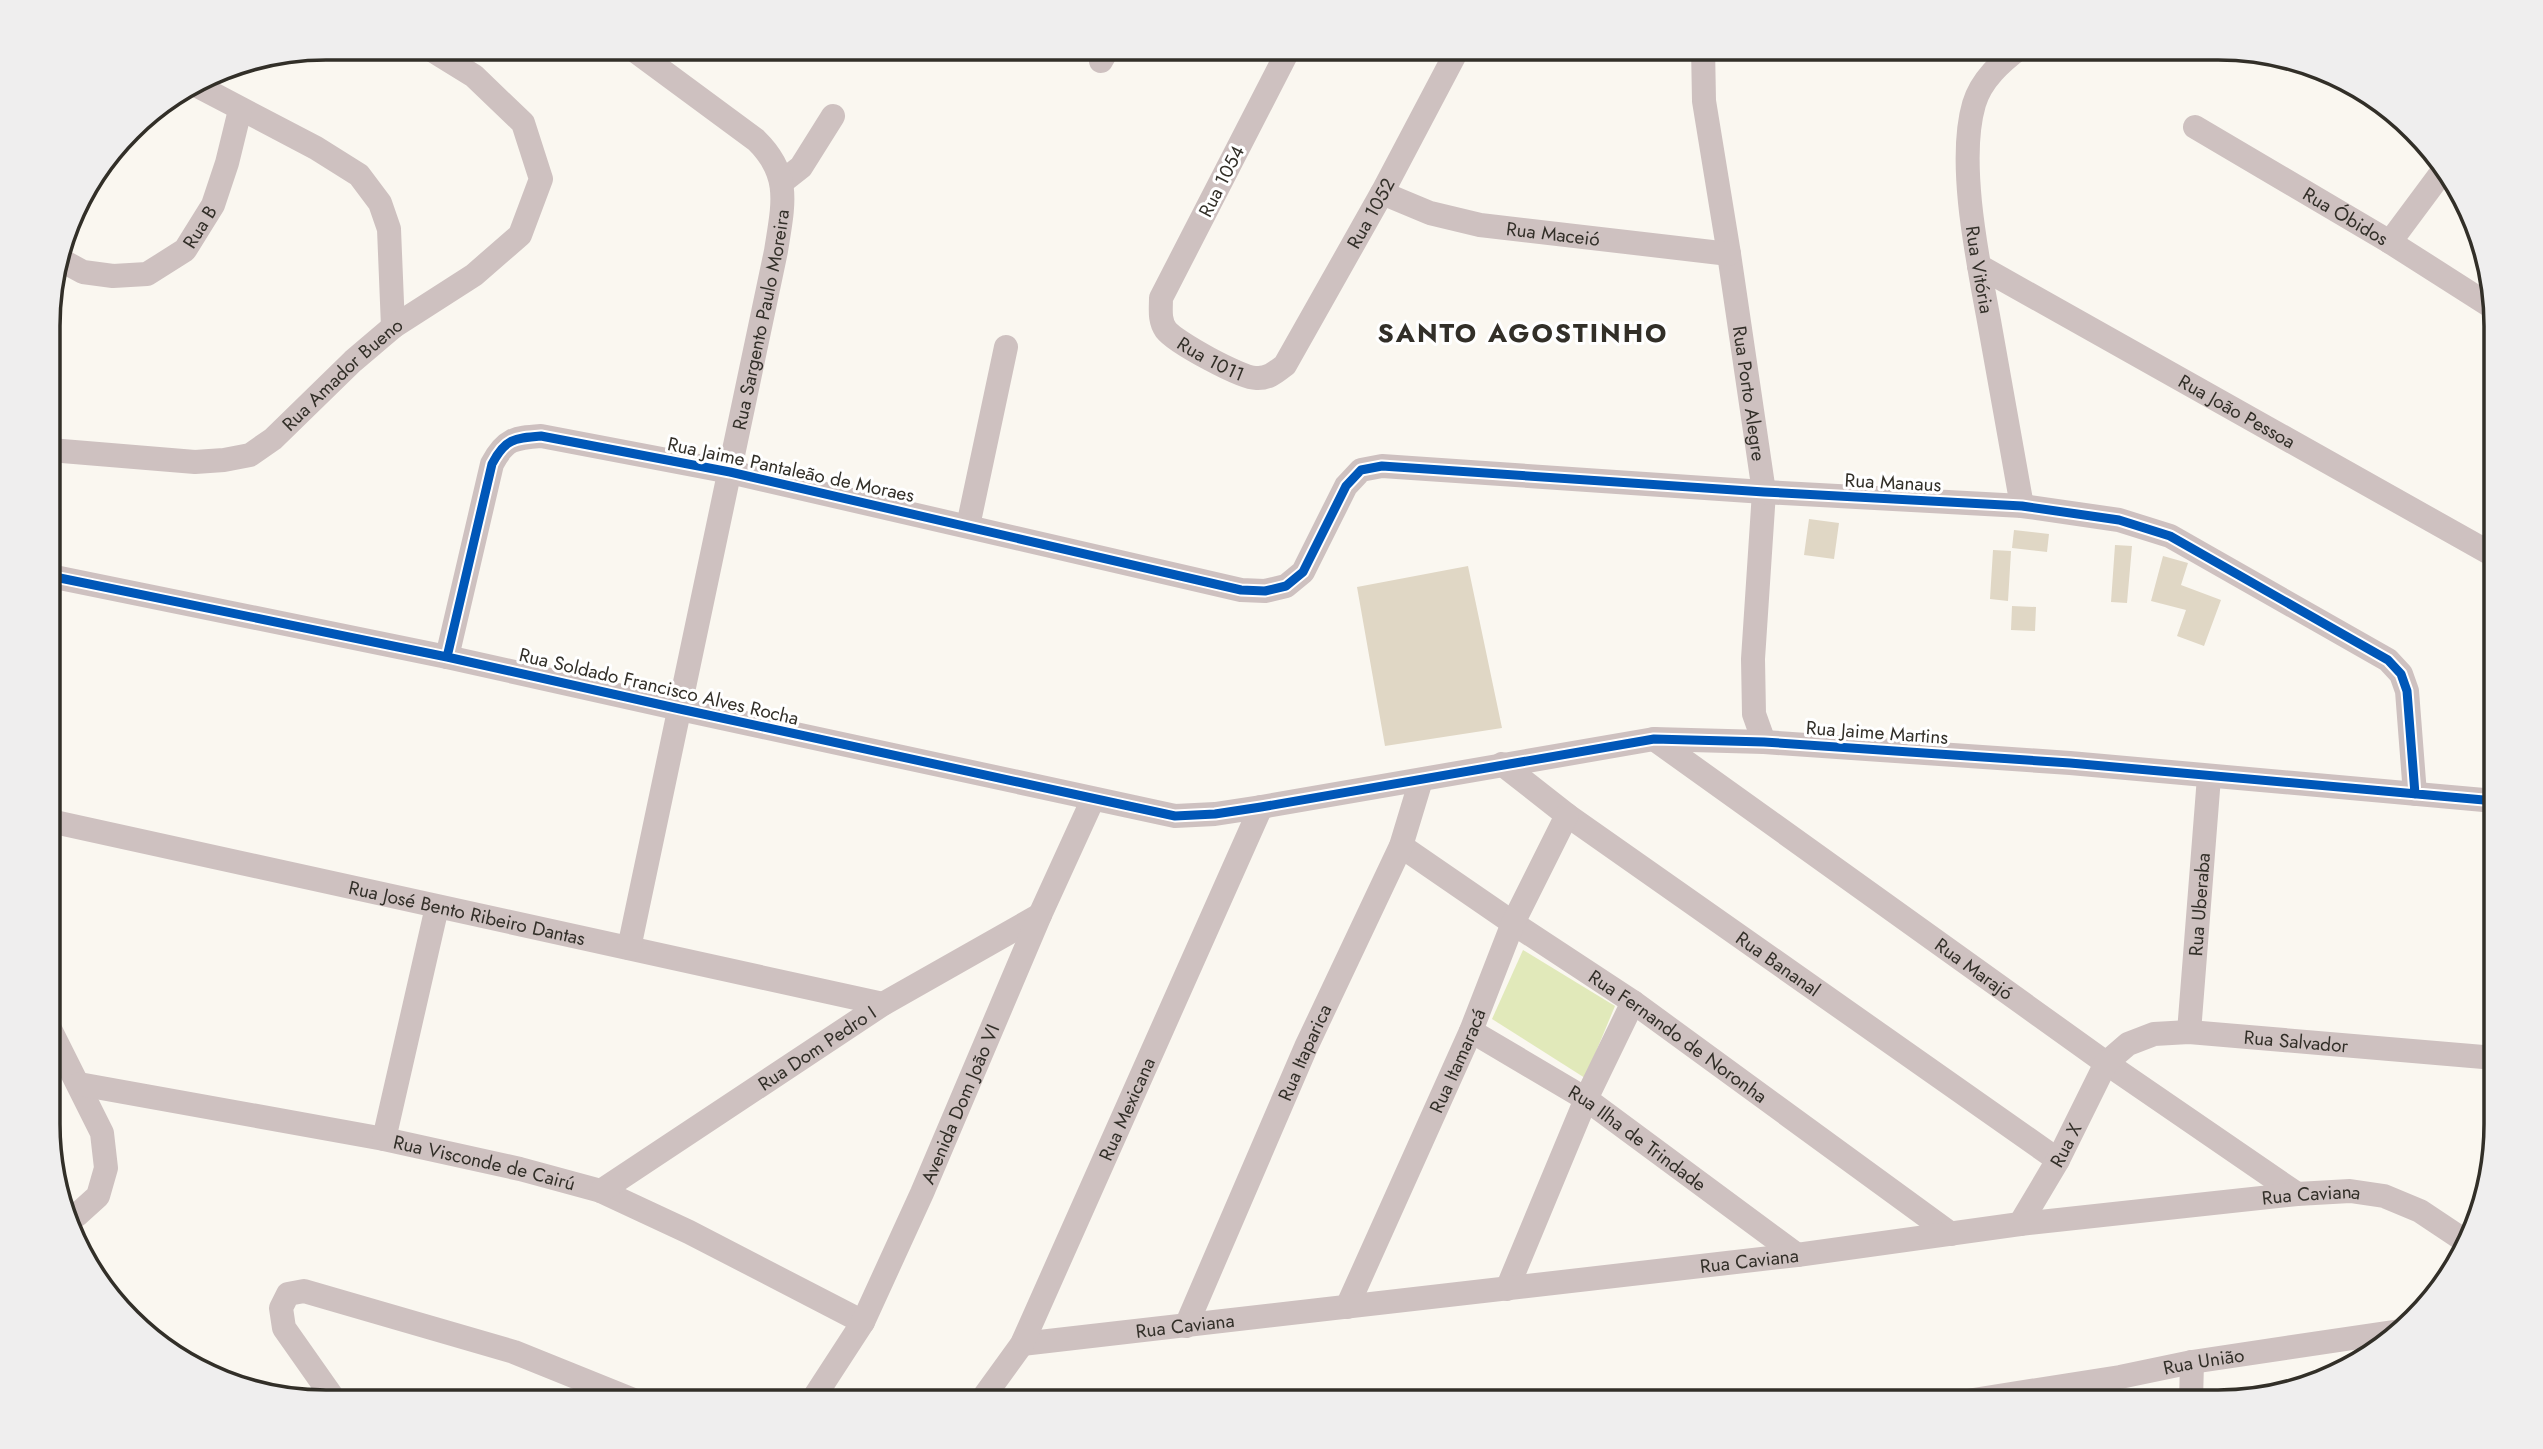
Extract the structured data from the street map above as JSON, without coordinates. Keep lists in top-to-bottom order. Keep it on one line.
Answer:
{"streets":{"street":["Rua 1054","Rua 1052","Rua Óbidos","Rua B","Rua Maceió","Rua Vitória","Rua Sargento Paulo Moreira","Rua 1011","Rua Amador Bueno","Rua Porto Alegre","Rua João Pessoa","Rua Jaime Pantaleão de Moraes","Rua Manaus","Rua Soldado Francisco Alves Rocha","Rua Jaime Martins","Rua Uberaba","Rua José Bento Ribeiro Dantas","Rua Bananal","Rua Marajó","Rua Fernando de Noronha","Rua Salvador","Rua Dom Pedro I","Rua Itaparica","Rua Itamaracá","Avenida Dom João VI","Rua Mexicana","Rua Ilha de Trindade","Rua X","Rua Visconde de Cairú","Rua Caviana","Rua União"]},"crossings":[["Rua 1054","Rua 1011"],["Rua 1052","Rua Maceió"],["Rua 1052","Rua 1011"],["Rua B","Rua Amador Bueno"],["Rua Maceió","Rua Porto Alegre"],["Rua Vitória","Rua João Pessoa"],["Rua Vitória","Rua Manaus"],["Rua Sargento Paulo Moreira","Rua Jaime Pantaleão de Moraes"],["Rua Sargento Paulo Moreira","Rua Soldado Francisco Alves Rocha"],["Rua Sargento Paulo Moreira","Rua José Bento Ribeiro Dantas"],["Rua Porto Alegre","Rua Manaus"],["Rua Porto Alegre","Rua Jaime Martins"],["Rua Jaime Pantaleão de Moraes","Rua Manaus"],["Rua Jaime Pantaleão de Moraes","Rua Soldado Francisco Alves Rocha"],["Rua Manaus","Rua Jaime Martins"],["Rua Soldado Francisco Alves Rocha","Rua Jaime Martins"],["Rua Soldado Francisco Alves Rocha","Avenida Dom João VI"],["Rua Soldado Francisco Alves Rocha","Rua Mexicana"],["Rua Jaime Martins","Rua Uberaba"],["Rua Jaime Martins","Rua Bananal"],["Rua Jaime Martins","Rua Marajó"],["Rua Jaime Martins","Rua Itaparica"],["Rua Jaime Martins","Rua Mexicana"],["Rua Uberaba","Rua Salvador"],["Rua José Bento Ribeiro Dantas","Rua Dom Pedro I"],["Rua Bananal","Rua Itamaracá"],["Rua Bananal","Rua X"],["Rua Marajó","Rua Salvador"],["Rua Marajó","Rua X"],["Rua Marajó","Rua Caviana"],["Rua Fernando de Noronha","Rua Itaparica"],["Rua Fernando de Noronha","Rua Itamaracá"],["Rua Fernando de Noronha","Rua Caviana"],["Rua Salvador","Rua X"],["Rua Dom Pedro I","Avenida Dom João VI"],["Rua Dom Pedro I","Rua Visconde de Cairú"],["Rua Itaparica","Rua Caviana"],["Rua Itamaracá","Rua Ilha de Trindade"],["Rua Itamaracá","Rua Caviana"],["Avenida Dom João VI","Rua Visconde de Cairú"],["Rua Mexicana","Rua Caviana"],["Rua Ilha de Trindade","Rua Caviana"],["Rua X","Rua Caviana"]],"districts":["SANTO AGOSTINHO"]}
